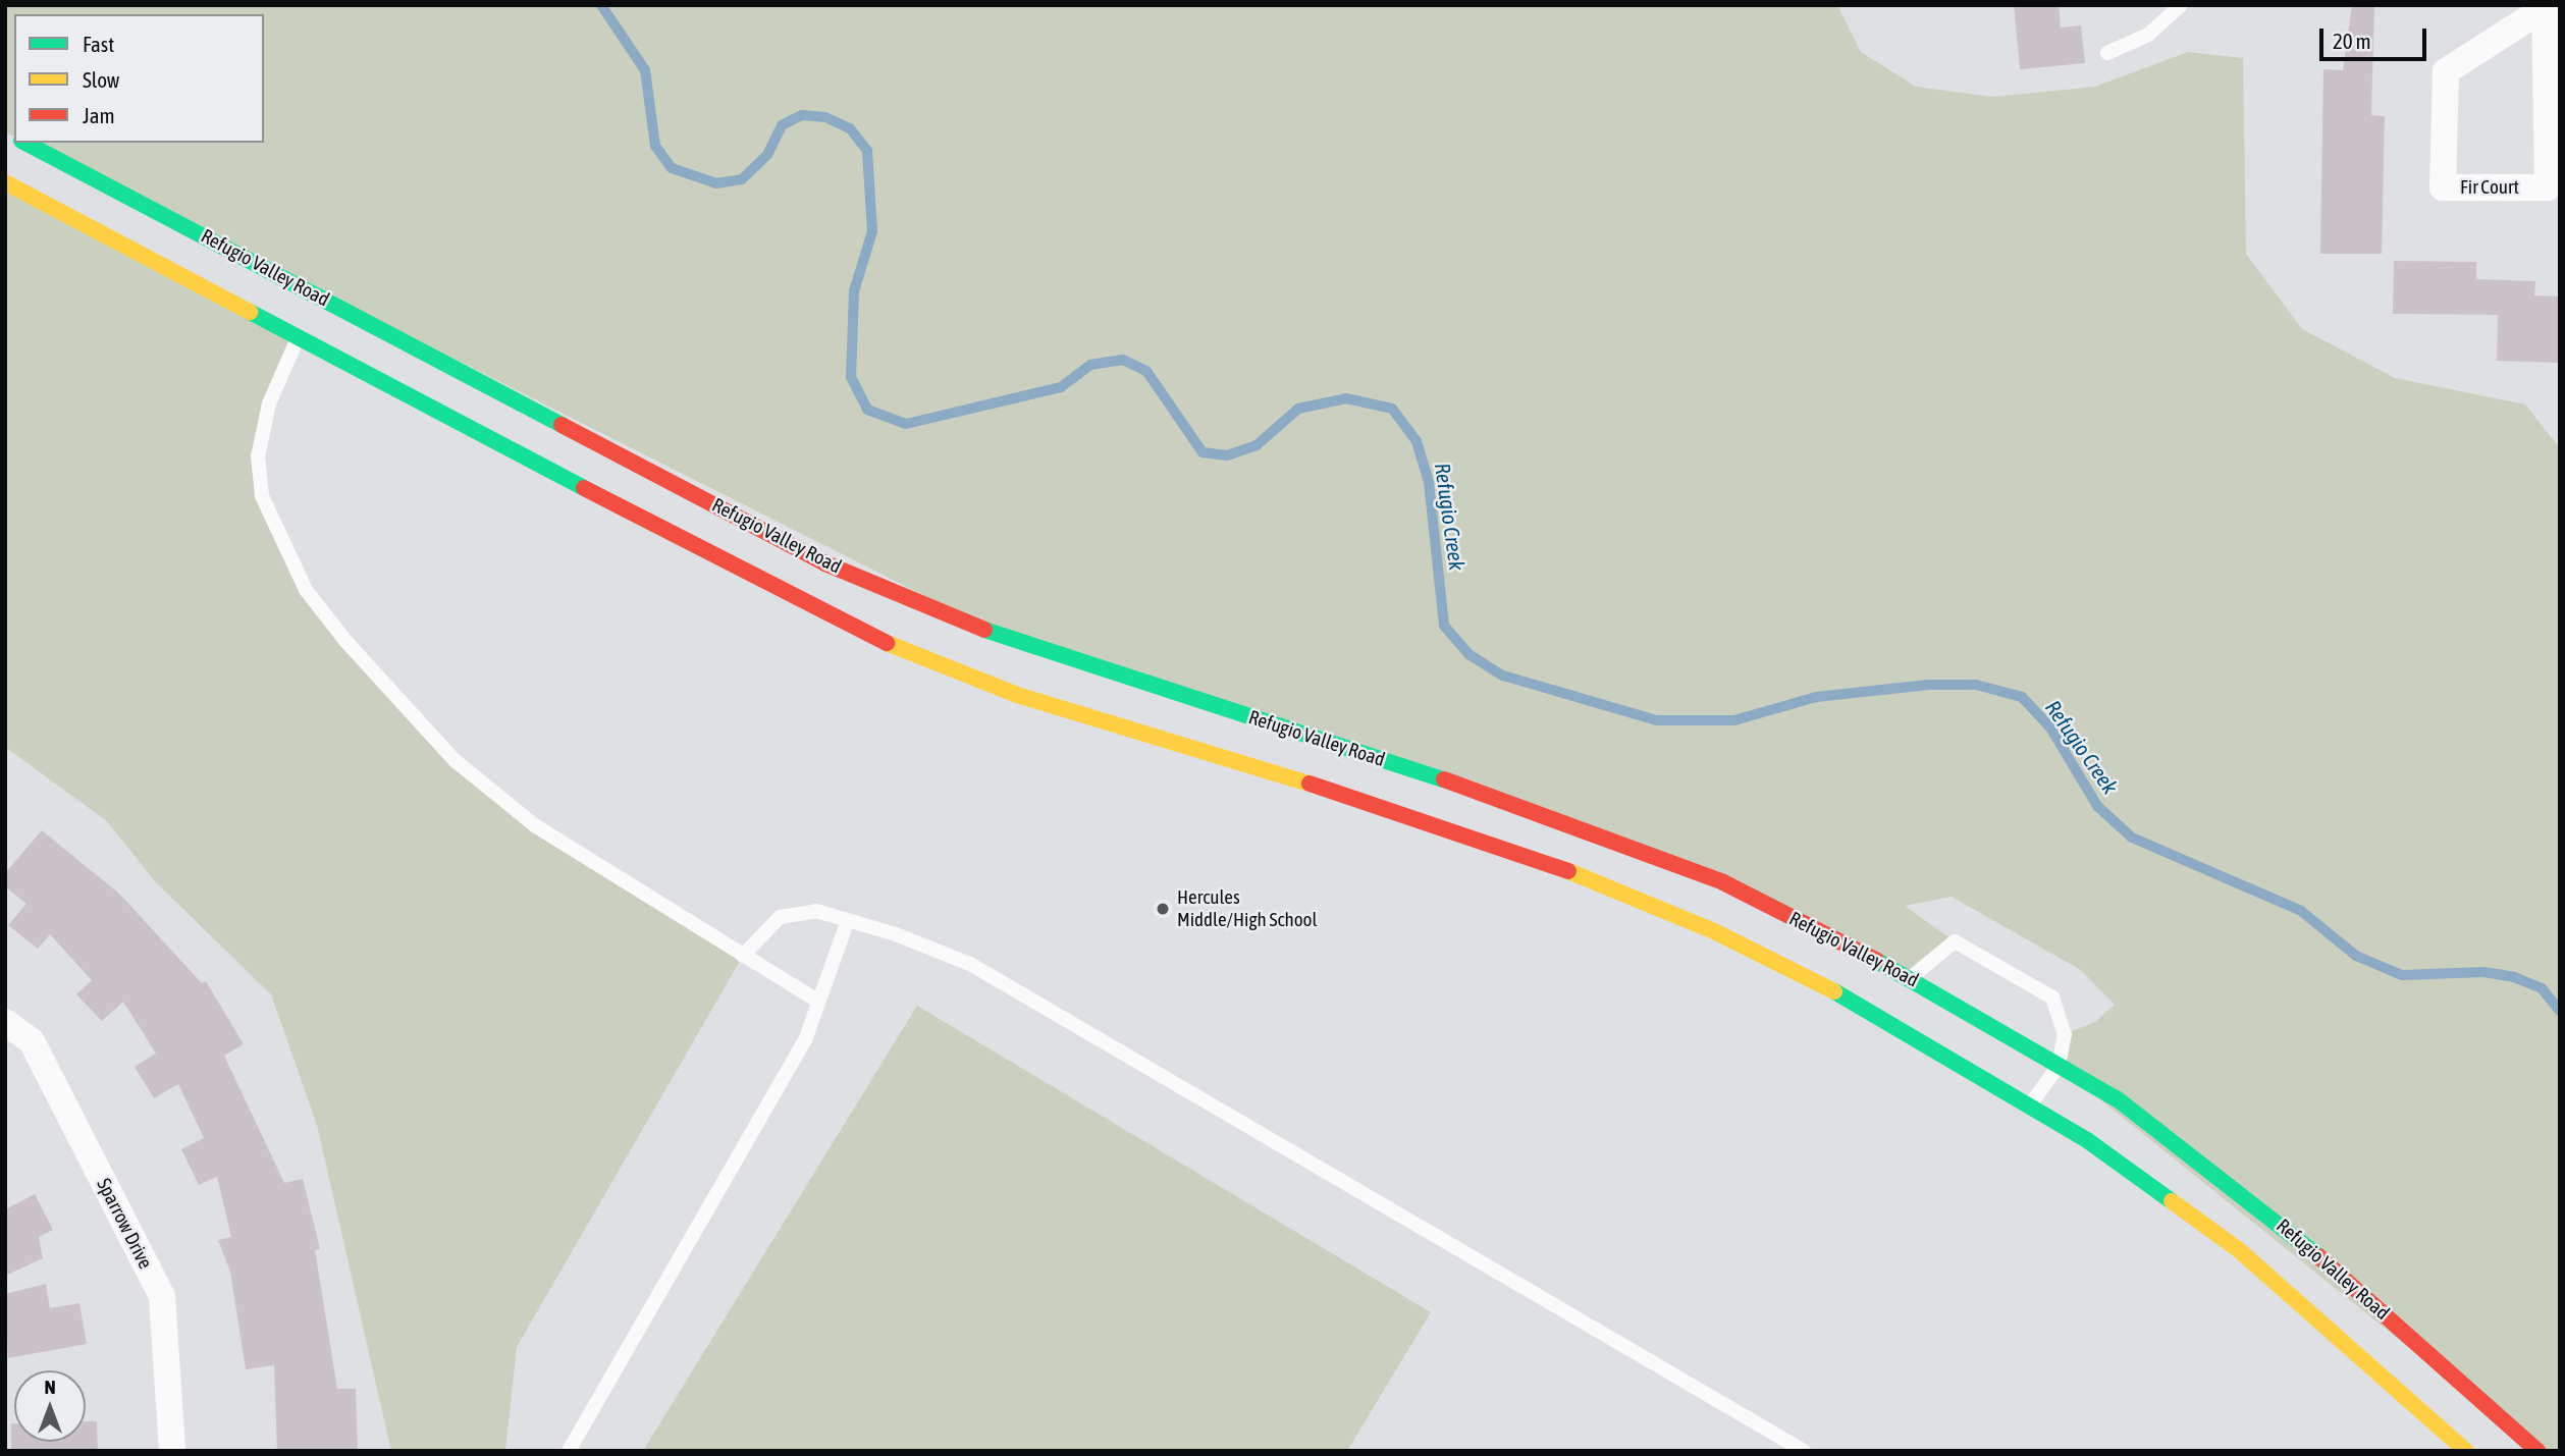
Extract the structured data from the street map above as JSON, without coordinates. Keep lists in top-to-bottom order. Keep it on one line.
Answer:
{"streets":{"street":["Fir Court","Refugio Valley Road","Sparrow Drive"]},"water":["Refugio Creek"],"places":["Hercules Middle/High School"],"legend":["Fast","Slow","Jam"],"scale_bar":"20 m","north":"top"}
